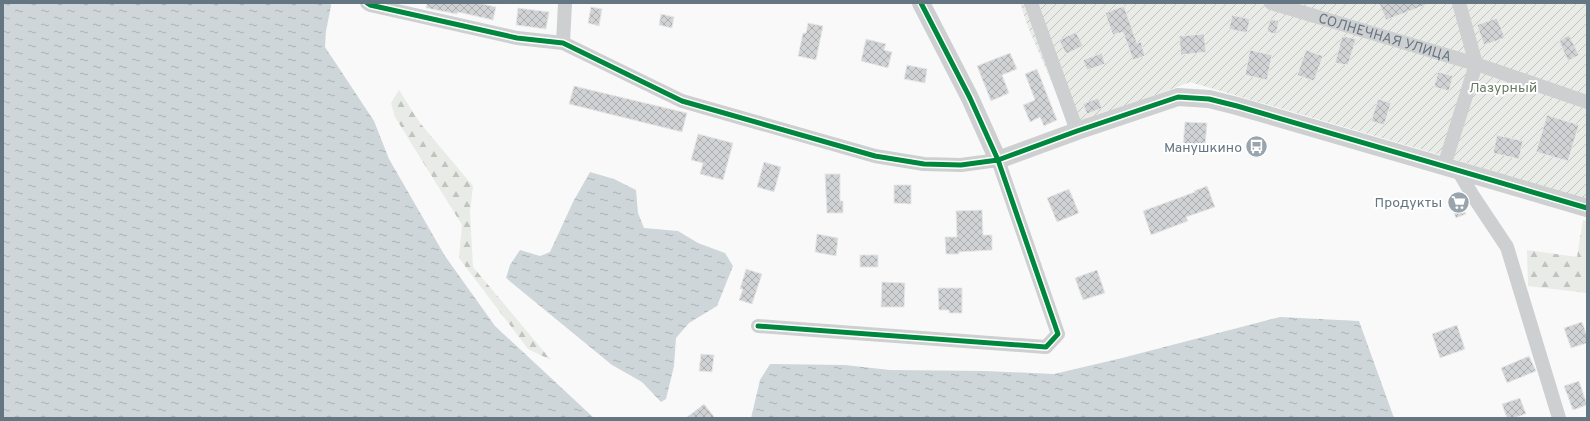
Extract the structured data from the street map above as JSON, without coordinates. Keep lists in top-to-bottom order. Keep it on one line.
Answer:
{"streets":{"street":["СОЛНЕЧНАЯ УЛИЦА"]},"parks":["Лазурный"],"places":{"bus stop":["Манушкино"],"supermarket":["Продукты"]}}
